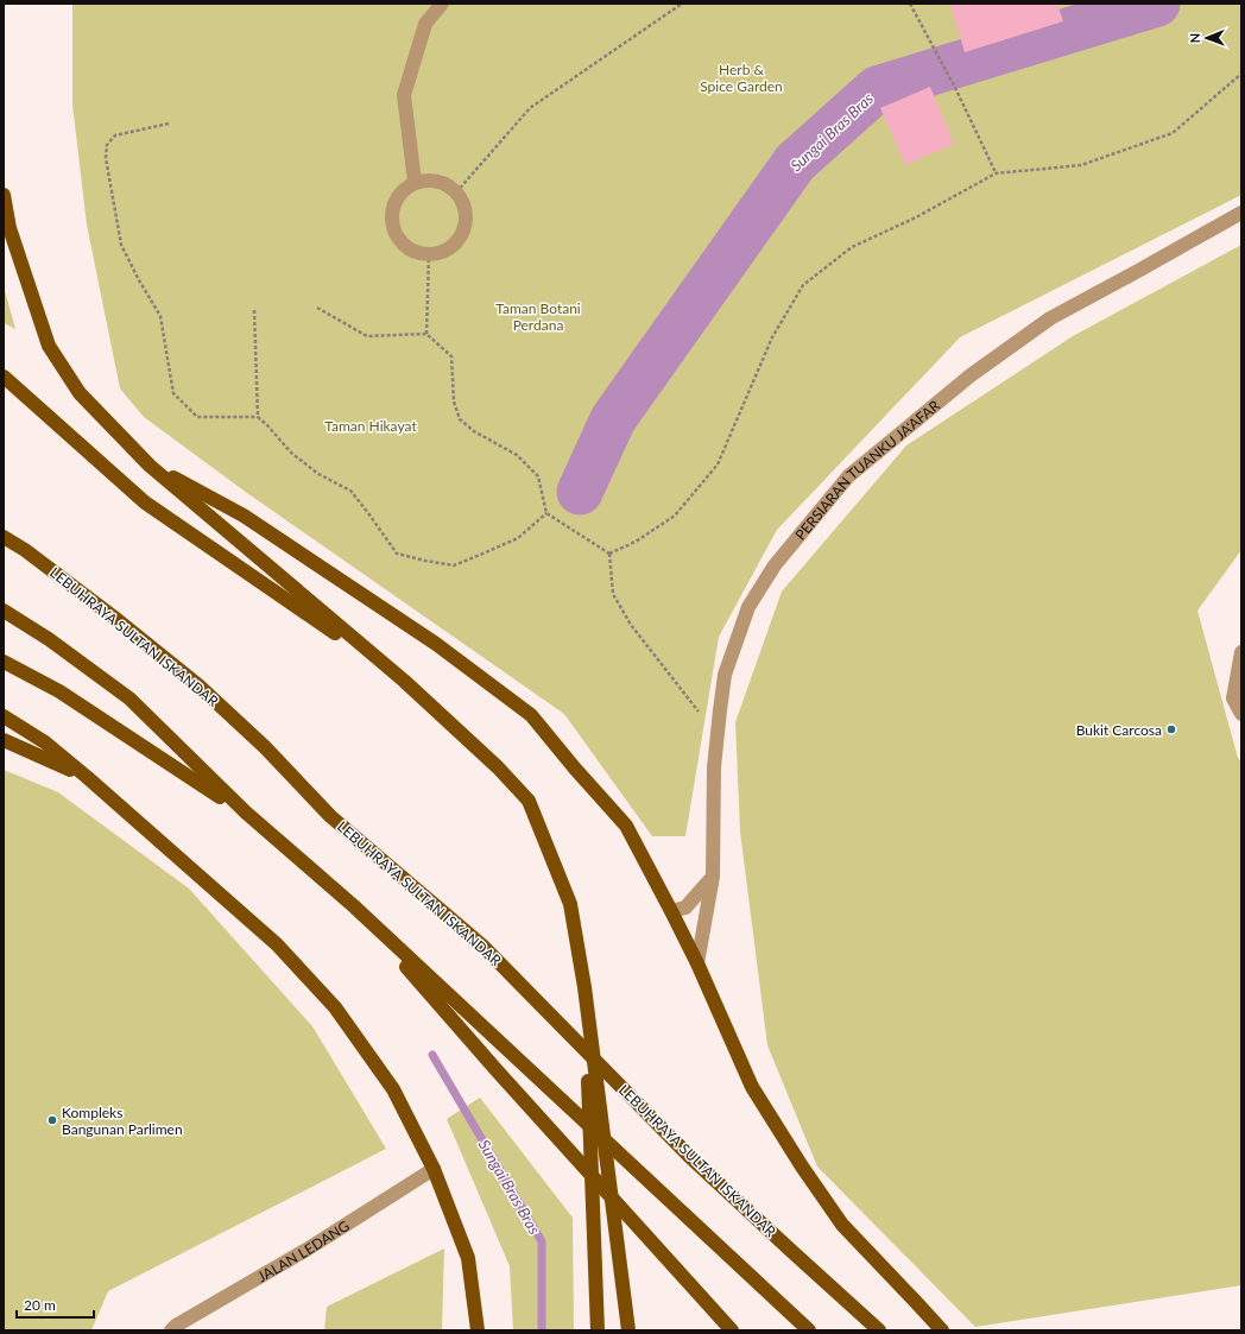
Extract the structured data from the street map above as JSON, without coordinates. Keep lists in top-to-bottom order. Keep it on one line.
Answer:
{"streets":{"main road":["LEBUHRAYA SULTAN ISKANDAR"],"street":["PERSIARAN TUANKU JA'AFAR","JALAN LEDANG"]},"water":["Sungai Bras Bras"],"parks":["Herb & Spice Garden","Taman Botani Perdana","Taman Hikayat"],"places":["Bukit Carcosa","Kompleks Bangunan Parlimen"],"scale_bar":"20 m","north":"left"}
